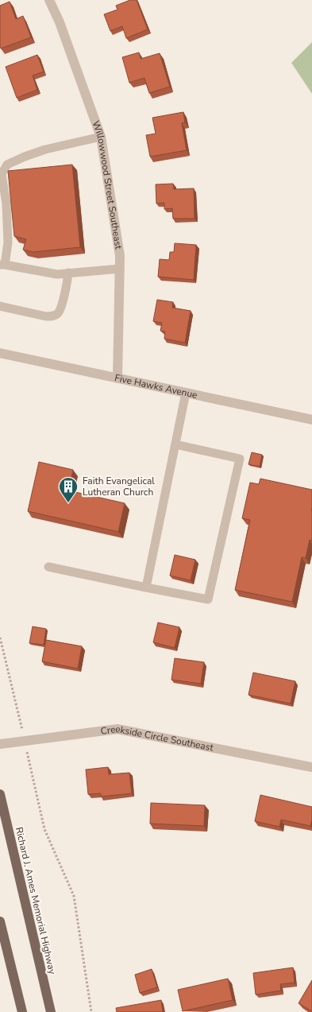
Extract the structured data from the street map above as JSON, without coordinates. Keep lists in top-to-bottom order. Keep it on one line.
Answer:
{"streets":{"main road":["Richard J. Ames Memorial Highway"],"street":["Willowwood Street Southeast","Five Hawks Avenue","Creekside Circle Southeast"]},"crossings":[["Willowwood Street Southeast","Five Hawks Avenue"]],"places":{"building":["Faith Evangelical Lutheran Church"]}}
